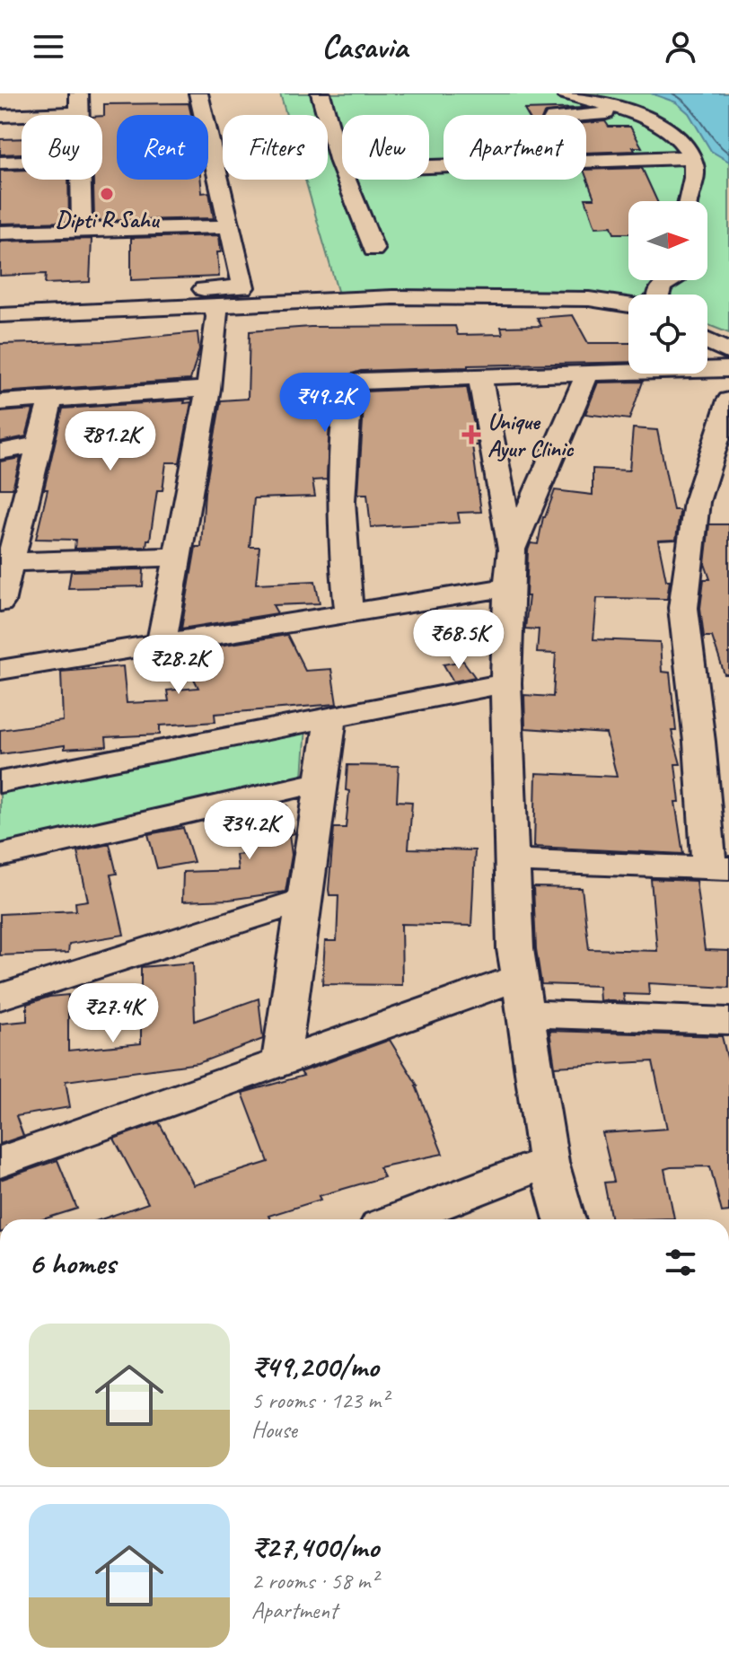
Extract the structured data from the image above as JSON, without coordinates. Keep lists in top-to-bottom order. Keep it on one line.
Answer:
{"places":{"other":["Dipti R Sahu"],"health":["Unique Ayur Clinic"]},"north":"right","page":{"header":"Casavia","chip":["Buy","Rent","Filters","New","Apartment"],"price":["₹49.2K","₹81.2K","₹68.5K","₹28.2K","₹34.2K","₹27.4K"],"heading":"6 homes","list":[{"name":"₹49,200/mo","note":"5 rooms · 123 m² · House"},{"name":"₹27,400/mo","note":"2 rooms · 58 m² · Apartment"}]}}
